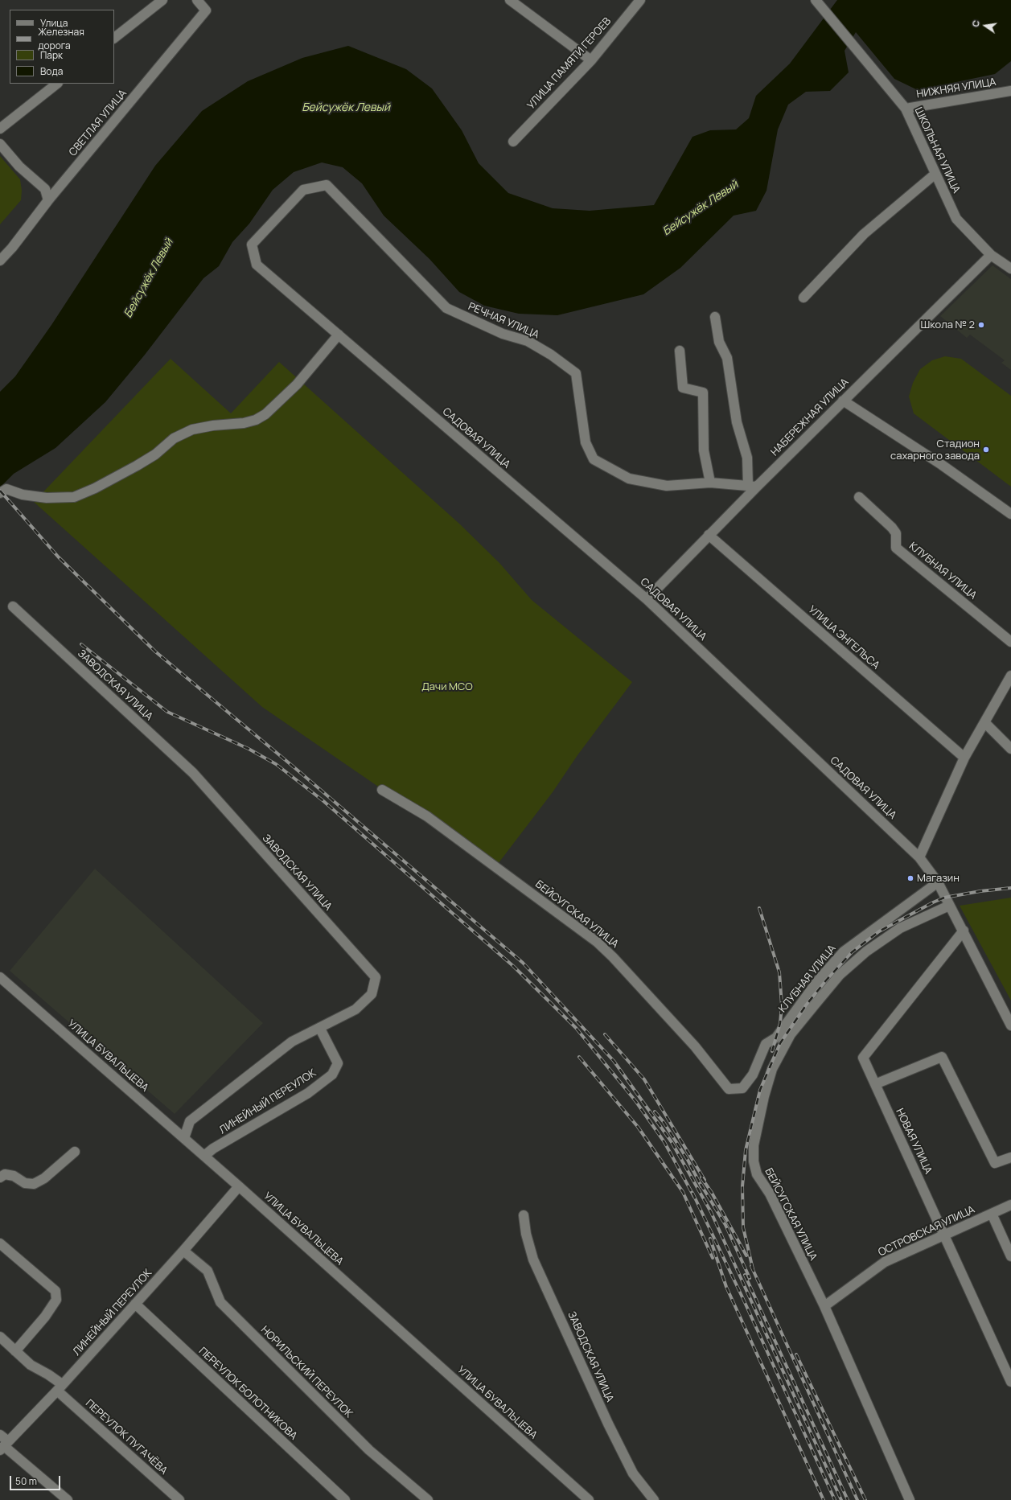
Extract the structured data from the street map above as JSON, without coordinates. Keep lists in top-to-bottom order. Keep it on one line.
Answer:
{"streets":{"street":["УЛИЦА ПАМЯТИ ГЕРОЕВ","НИЖНЯЯ УЛИЦА","СВЕТЛАЯ УЛИЦА","ШКОЛЬНАЯ УЛИЦА","РЕЧНАЯ УЛИЦА","НАБЕРЕЖНАЯ УЛИЦА","САДОВАЯ УЛИЦА","КЛУБНАЯ УЛИЦА","УЛИЦА ЭНГЕЛЬСА","ЗАВОДСКАЯ УЛИЦА","БЕЙСУГСКАЯ УЛИЦА","УЛИЦА БУВАЛЬЦЕВА","ЛИНЕЙНЫЙ ПЕРЕУЛОК","НОВАЯ УЛИЦА","ОСТРОВСКАЯ УЛИЦА","НОРИЛЬСКИЙ ПЕРЕУЛОК","ПЕРЕУЛОК БОЛОТНИКОВА","ПЕРЕУЛОК ПУГАЧЁВА"]},"crossings":[["НИЖНЯЯ УЛИЦА","ШКОЛЬНАЯ УЛИЦА"],["ШКОЛЬНАЯ УЛИЦА","НАБЕРЕЖНАЯ УЛИЦА"],["РЕЧНАЯ УЛИЦА","НАБЕРЕЖНАЯ УЛИЦА"],["РЕЧНАЯ УЛИЦА","САДОВАЯ УЛИЦА"],["НАБЕРЕЖНАЯ УЛИЦА","САДОВАЯ УЛИЦА"],["НАБЕРЕЖНАЯ УЛИЦА","УЛИЦА ЭНГЕЛЬСА"],["САДОВАЯ УЛИЦА","КЛУБНАЯ УЛИЦА"],["САДОВАЯ УЛИЦА","БЕЙСУГСКАЯ УЛИЦА"],["САДОВАЯ УЛИЦА","НОВАЯ УЛИЦА"],["КЛУБНАЯ УЛИЦА","БЕЙСУГСКАЯ УЛИЦА"],["ЗАВОДСКАЯ УЛИЦА","УЛИЦА БУВАЛЬЦЕВА"],["ЗАВОДСКАЯ УЛИЦА","ЛИНЕЙНЫЙ ПЕРЕУЛОК"],["БЕЙСУГСКАЯ УЛИЦА","ОСТРОВСКАЯ УЛИЦА"],["УЛИЦА БУВАЛЬЦЕВА","ЛИНЕЙНЫЙ ПЕРЕУЛОК"],["ЛИНЕЙНЫЙ ПЕРЕУЛОК","НОРИЛЬСКИЙ ПЕРЕУЛОК"],["ЛИНЕЙНЫЙ ПЕРЕУЛОК","ПЕРЕУЛОК БОЛОТНИКОВА"],["ЛИНЕЙНЫЙ ПЕРЕУЛОК","ПЕРЕУЛОК ПУГАЧЁВА"],["НОВАЯ УЛИЦА","ОСТРОВСКАЯ УЛИЦА"]],"water":["Бейсужёк Левый"],"parks":["Дачи МСО"],"places":["Школа № 2","Стадион сахарного завода","Магазин"],"legend":["Улица","Железная дорога","Парк","Вода"],"scale_bar":"50 m","north":"left"}
